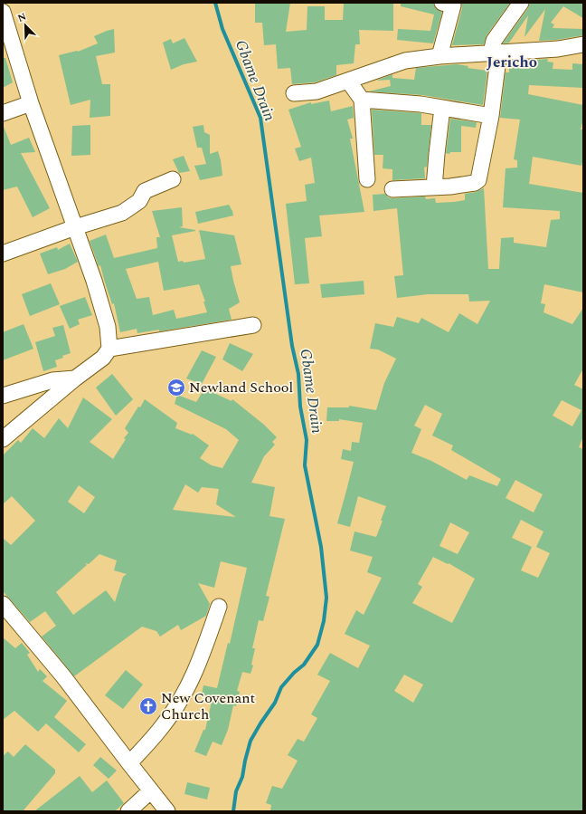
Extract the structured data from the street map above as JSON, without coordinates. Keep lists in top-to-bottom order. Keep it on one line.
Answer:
{"districts":["Jericho"],"water":["Gbame Drain"],"places":{"school or university":["Newland School"],"church":["New Covenant Church"]},"north":"top left"}
